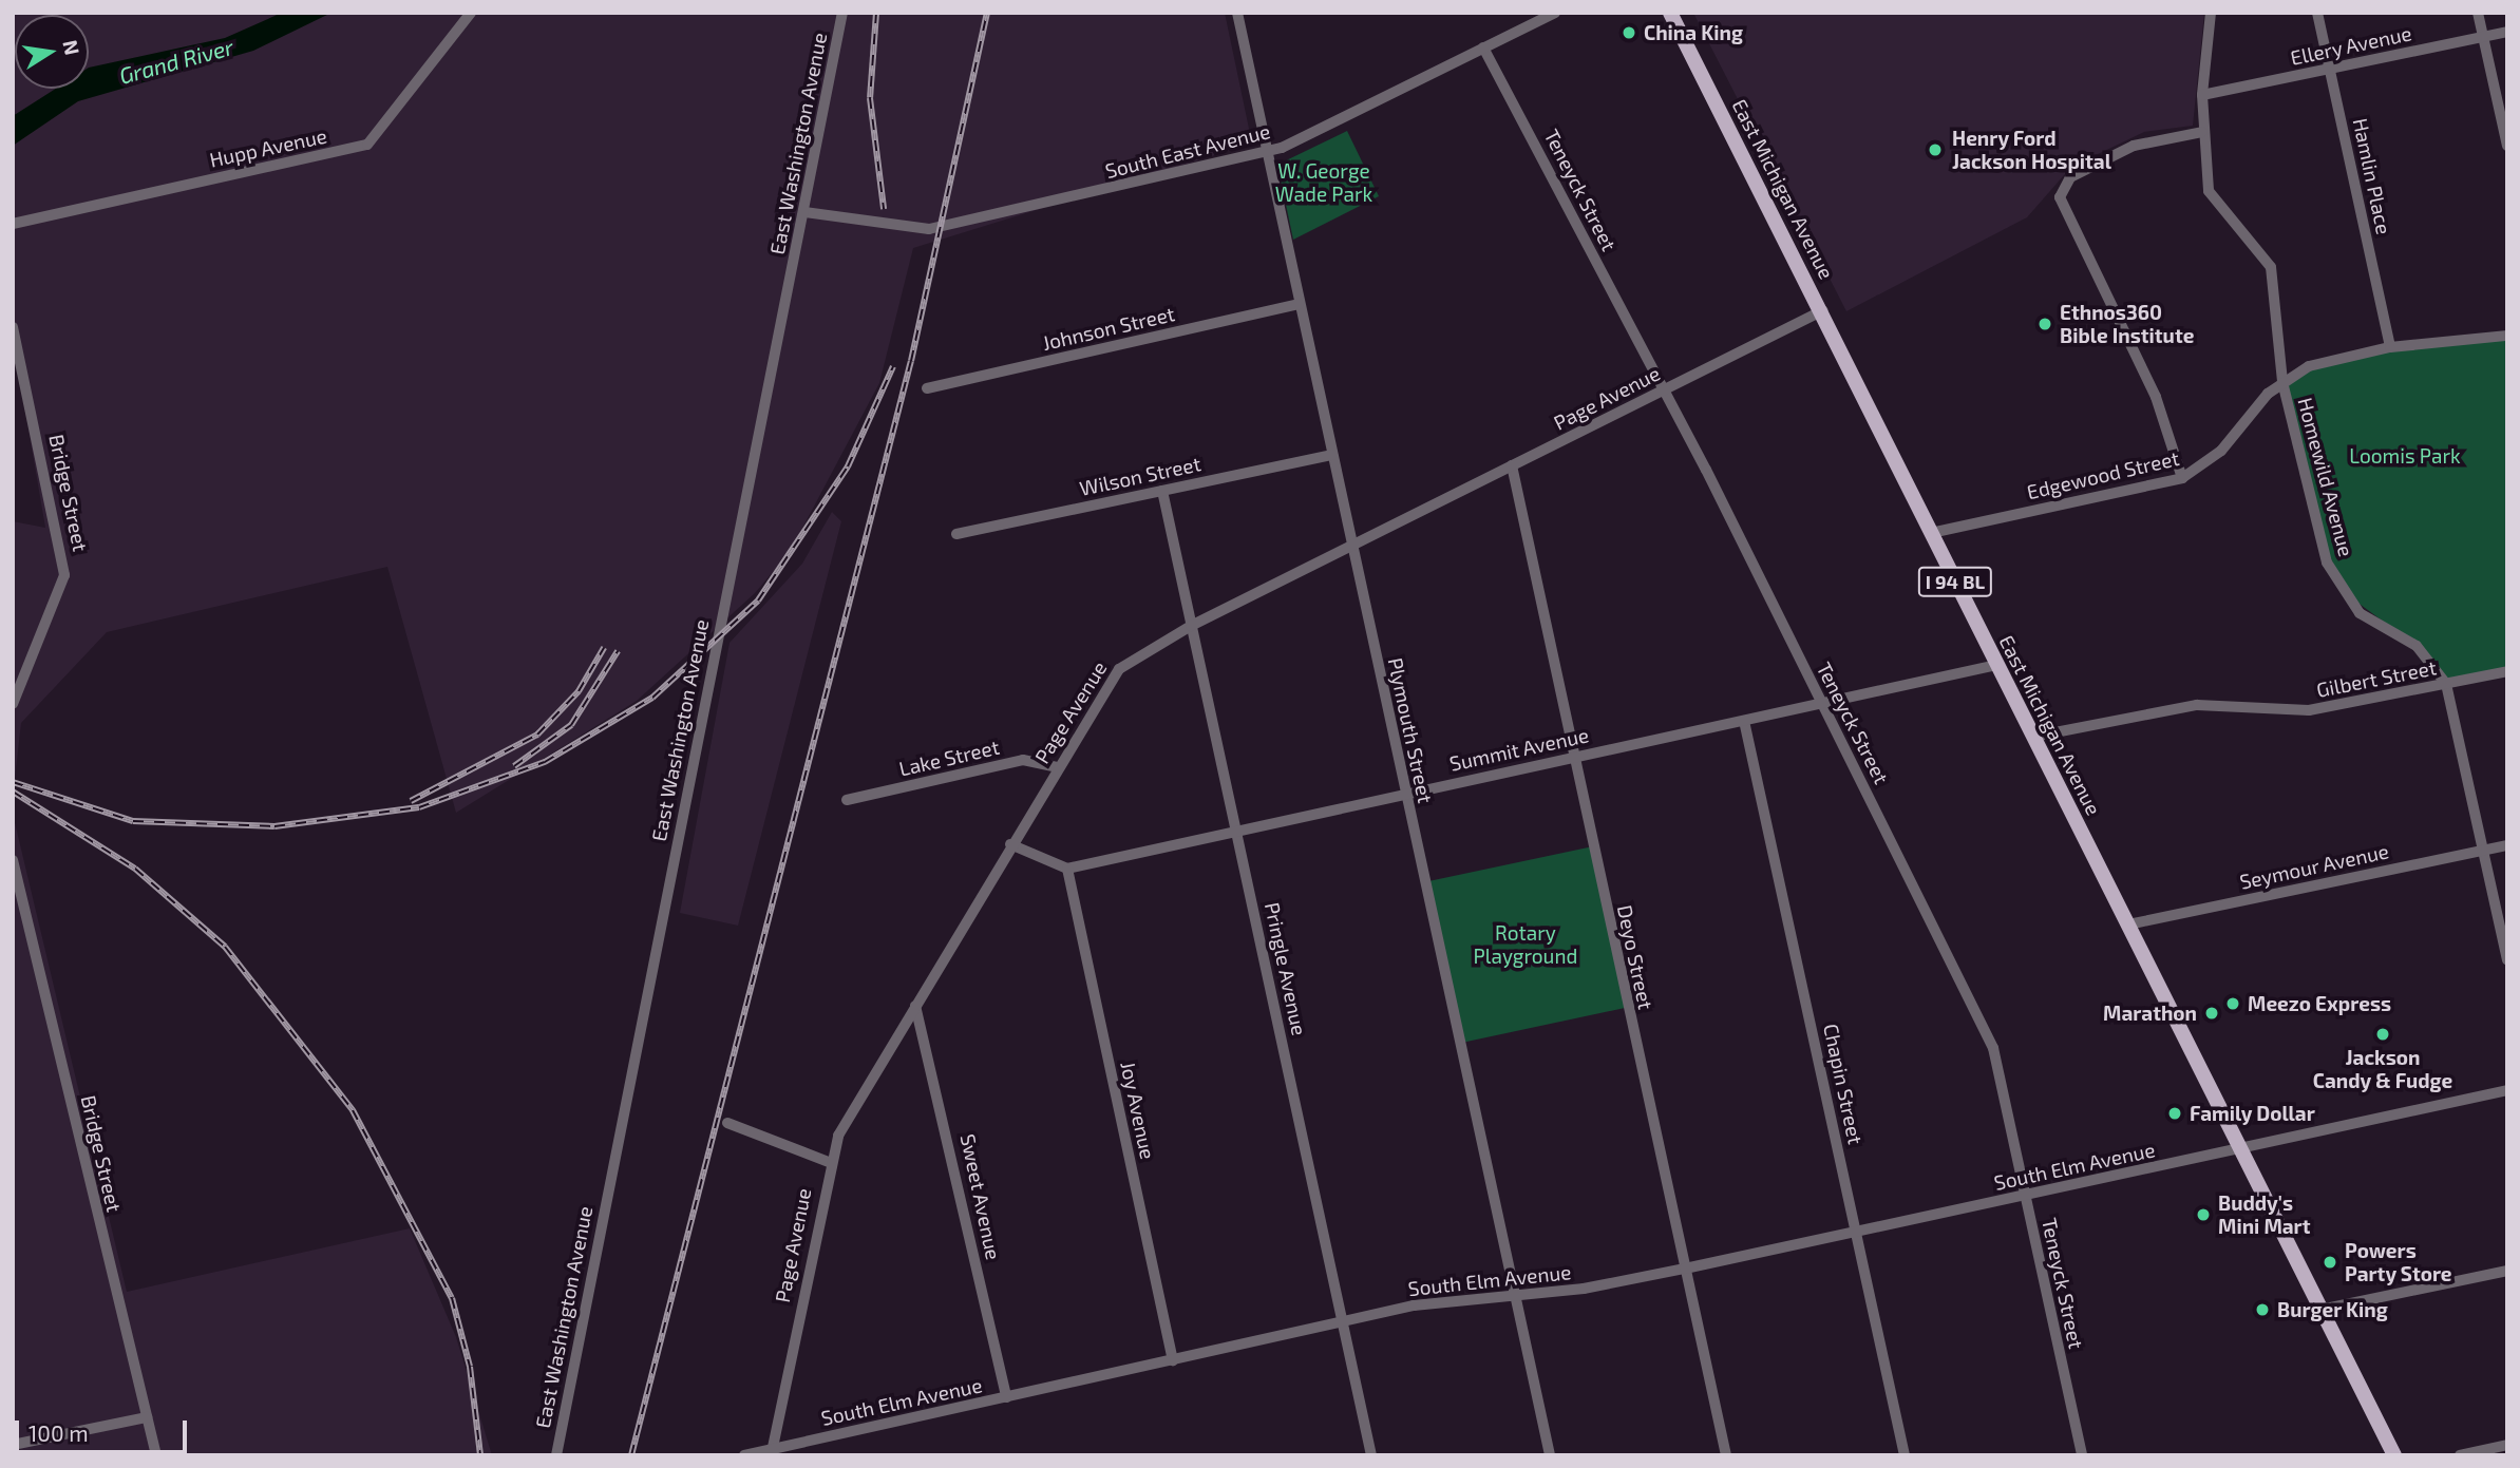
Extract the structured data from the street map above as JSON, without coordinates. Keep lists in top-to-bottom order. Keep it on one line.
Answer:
{"streets":{"main road":["East Michigan Avenue","I 94 BL"],"street":["Ellery Avenue","East Washington Avenue","Hupp Avenue","South East Avenue","Hamlin Place","Teneyck Street","Johnson Street","Page Avenue","Edgewood Street","Wilson Street","Homewild Avenue","Bridge Street","Gilbert Street","Plymouth Street","Summit Avenue","Lake Street","Seymour Avenue","Deyo Street","Pringle Avenue","Chapin Street","Joy Avenue","South Elm Avenue","Sweet Avenue"]},"crossings":[["Ellery Avenue","Hamlin Place"],["Ellery Avenue","Homewild Avenue"],["East Washington Avenue","South East Avenue"],["South East Avenue","Teneyck Street"],["South East Avenue","Plymouth Street"],["Hamlin Place","Edgewood Street"],["East Michigan Avenue","Page Avenue"],["East Michigan Avenue","Edgewood Street"],["East Michigan Avenue","Gilbert Street"],["East Michigan Avenue","Summit Avenue"],["East Michigan Avenue","Seymour Avenue"],["East Michigan Avenue","South Elm Avenue"],["Teneyck Street","Page Avenue"],["Teneyck Street","Summit Avenue"],["Teneyck Street","South Elm Avenue"],["Johnson Street","Plymouth Street"],["Page Avenue","Plymouth Street"],["Page Avenue","Lake Street"],["Page Avenue","Deyo Street"],["Page Avenue","Pringle Avenue"],["Page Avenue","South Elm Avenue"],["Page Avenue","Sweet Avenue"],["Edgewood Street","Homewild Avenue"],["Wilson Street","Plymouth Street"],["Wilson Street","Pringle Avenue"],["Homewild Avenue","Gilbert Street"],["Homewild Avenue","Seymour Avenue"],["Plymouth Street","Summit Avenue"],["Plymouth Street","South Elm Avenue"],["Summit Avenue","Deyo Street"],["Summit Avenue","Pringle Avenue"],["Summit Avenue","Chapin Street"],["Summit Avenue","Joy Avenue"],["Deyo Street","South Elm Avenue"],["Pringle Avenue","South Elm Avenue"],["Chapin Street","South Elm Avenue"],["Joy Avenue","South Elm Avenue"],["South Elm Avenue","Sweet Avenue"]],"water":["Grand River"],"parks":["W. George Wade Park","Loomis Park","Rotary Playground"],"places":["China King","Henry Ford Jackson Hospital","Ethnos360 Bible Institute","Meezo Express","Marathon","Jackson Candy & Fudge","Family Dollar","Buddy's Mini Mart","Powers Party Store","Burger King"],"scale_bar":"100 m","north":"right"}
